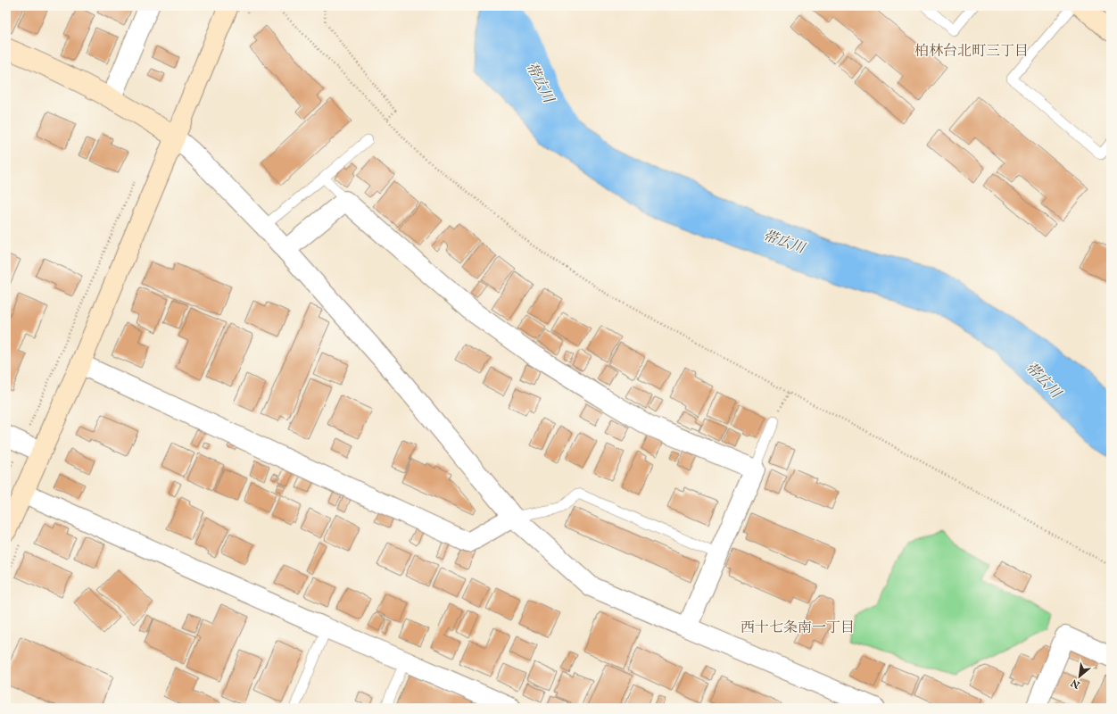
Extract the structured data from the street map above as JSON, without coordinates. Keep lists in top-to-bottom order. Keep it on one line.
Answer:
{"districts":["柏林台北町三丁目","西十七条南一丁目"],"water":["帯広川"],"north":"bottom left"}
